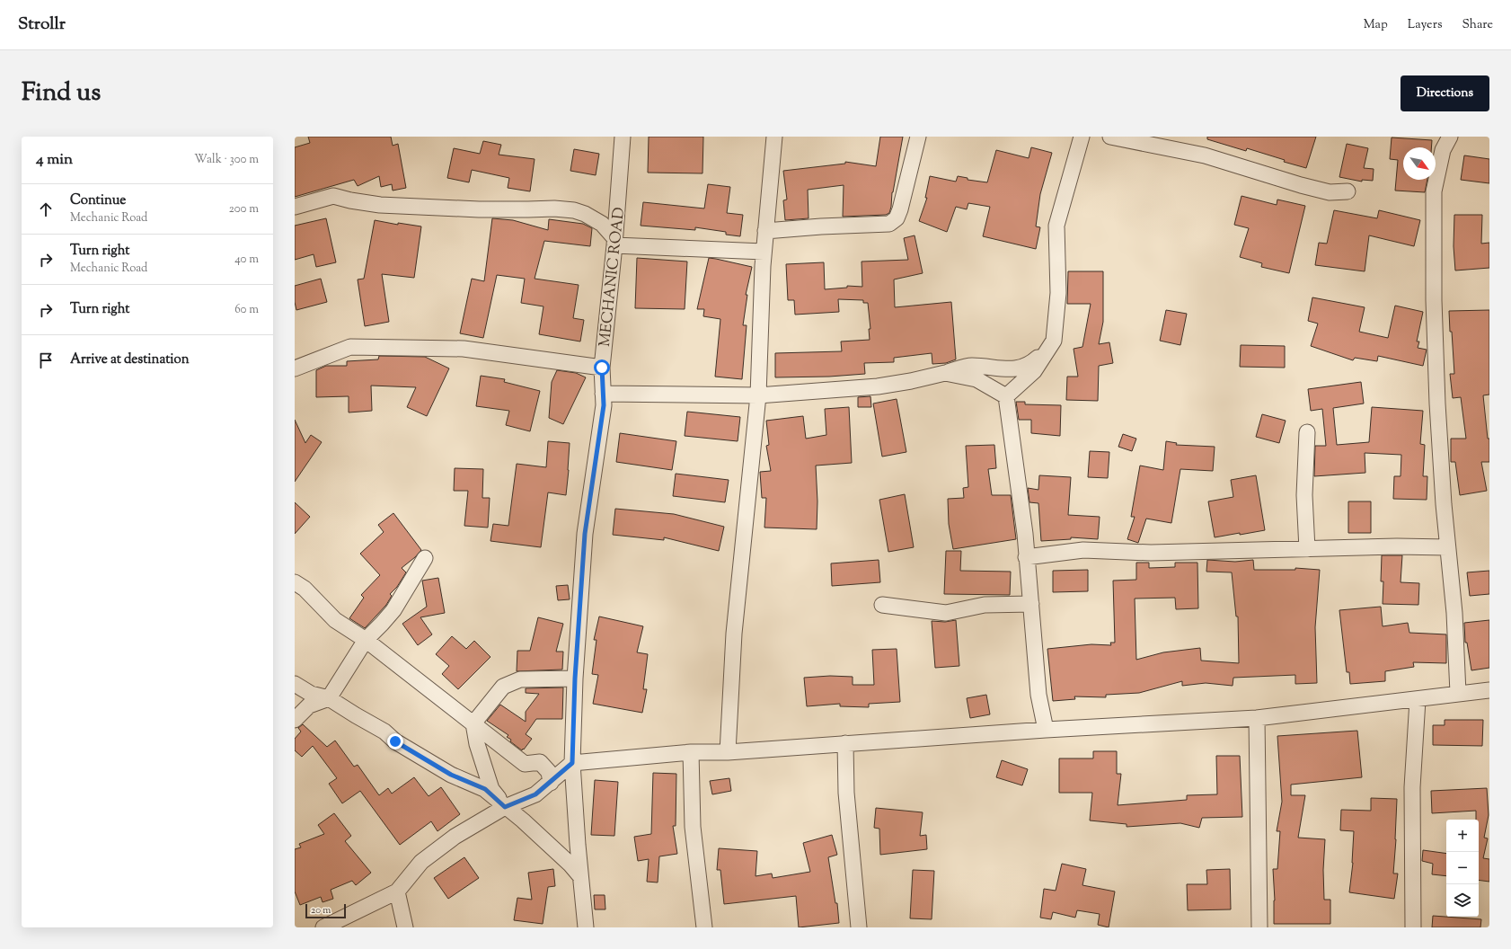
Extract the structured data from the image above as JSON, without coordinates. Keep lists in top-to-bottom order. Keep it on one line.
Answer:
{"streets":{"street":["MECHANIC ROAD"]},"scale_bar":"20 m","north":"bottom right","page":{"header":"Strollr","nav":["Map","Layers","Share"],"title":"Find us","buttons":"Directions","heading":["4 min","Walk · 300 m"],"list":[["Continue","Mechanic Road","200 m"],["Turn right","Mechanic Road","40 m"],["Turn right","60 m"],"Arrive at destination"],"map_buttons":["+","−"],"scale":"20 m"}}
